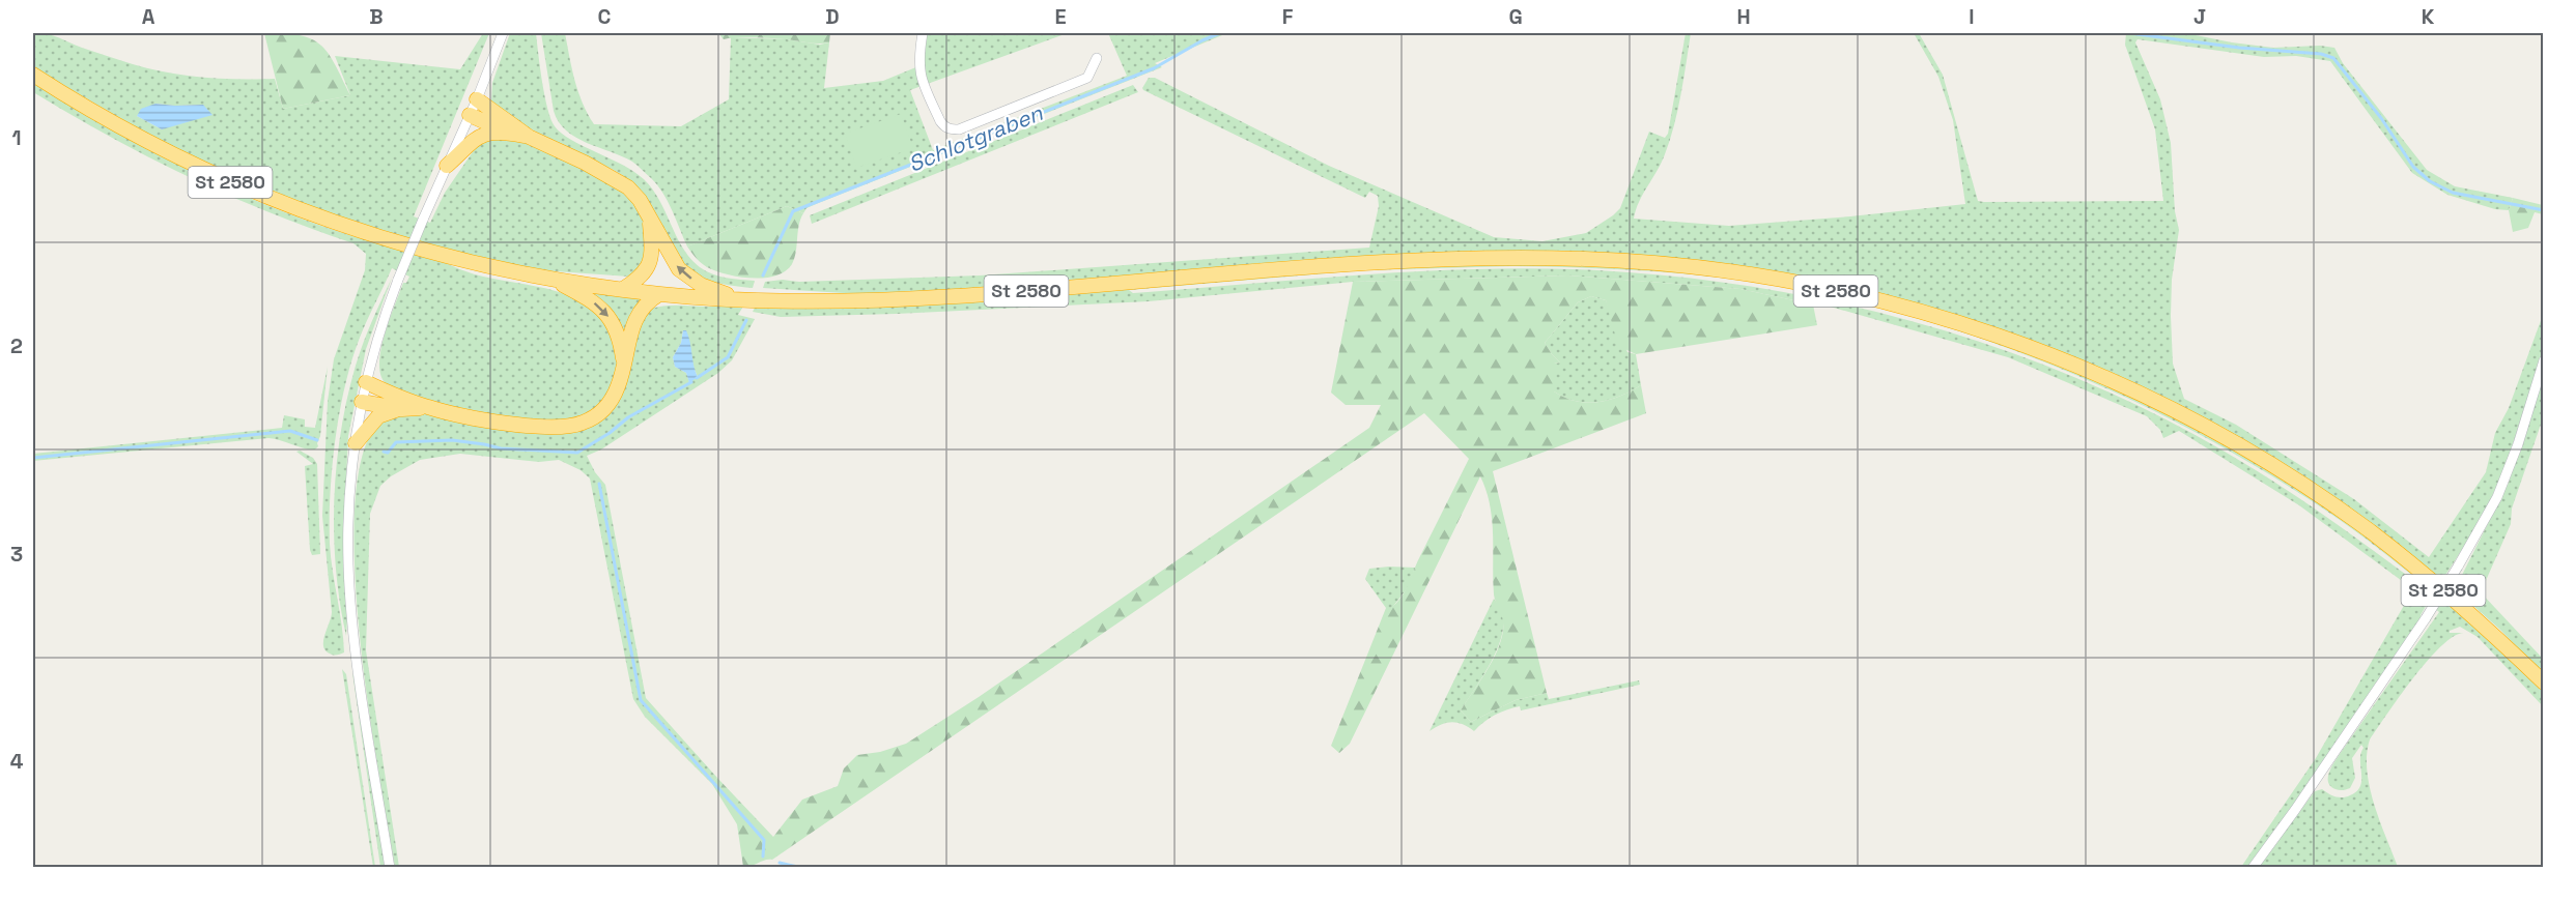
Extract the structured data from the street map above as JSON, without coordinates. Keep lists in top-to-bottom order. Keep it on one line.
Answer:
{"streets":{"highway":["St 2580"]},"water":["Schlotgraben"],"grid":{"columns":["A","B","C","D","E","F","G","H","I","J","K"],"rows":["1","2","3","4"]}}
